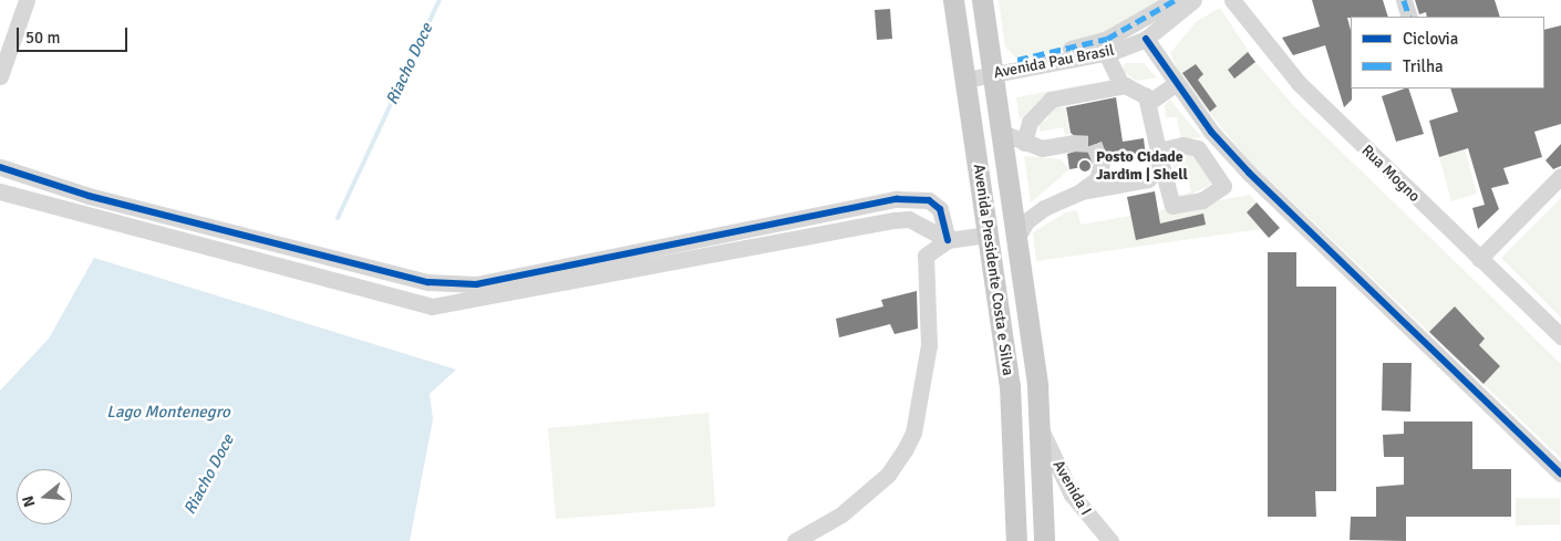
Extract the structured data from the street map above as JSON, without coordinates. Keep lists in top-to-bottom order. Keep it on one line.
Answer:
{"streets":{"main road":["Avenida Presidente Costa e Silva"],"street":["Avenida Pau Brasil","Rua Mogno","Avenida I"]},"crossings":[["Avenida Pau Brasil","Avenida Presidente Costa e Silva"],["Avenida Presidente Costa e Silva","Avenida I"]],"water":["Riacho Doce","Lago Montenegro"],"places":["Posto Cidade Jardim | Shell"],"legend":["Ciclovia","Trilha"],"scale_bar":"50 m","north":"left"}
